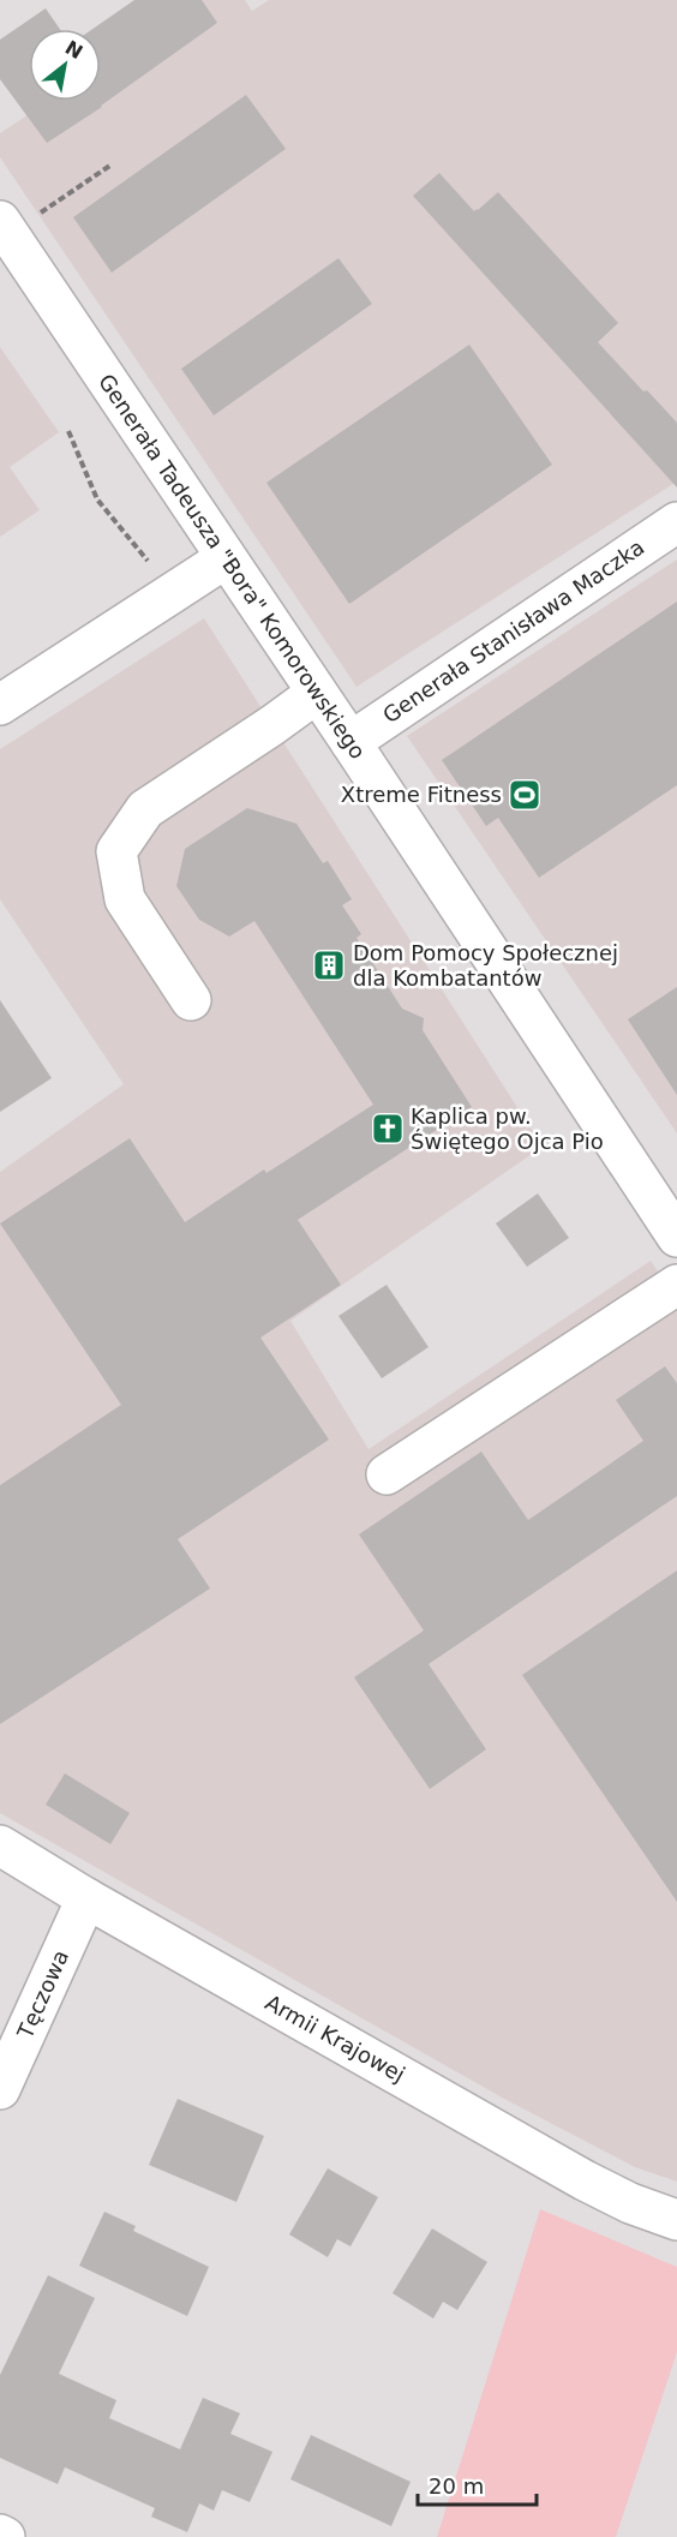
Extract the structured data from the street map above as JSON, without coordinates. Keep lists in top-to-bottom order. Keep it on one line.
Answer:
{"streets":{"street":["Generała Tadeusza \"Bora\" Komorowskiego","Generała Stanisława Maczka","Tęczowa","Armii Krajowej"]},"crossings":[["Generała Tadeusza \"Bora\" Komorowskiego","Generała Stanisława Maczka"],["Tęczowa","Armii Krajowej"]],"places":{"sports":["Xtreme Fitness"],"building":["Dom Pomocy Społecznej dla Kombatantów"],"church":["Kaplica pw. Świętego Ojca Pio"]},"scale_bar":"20 m","north":"top right"}
